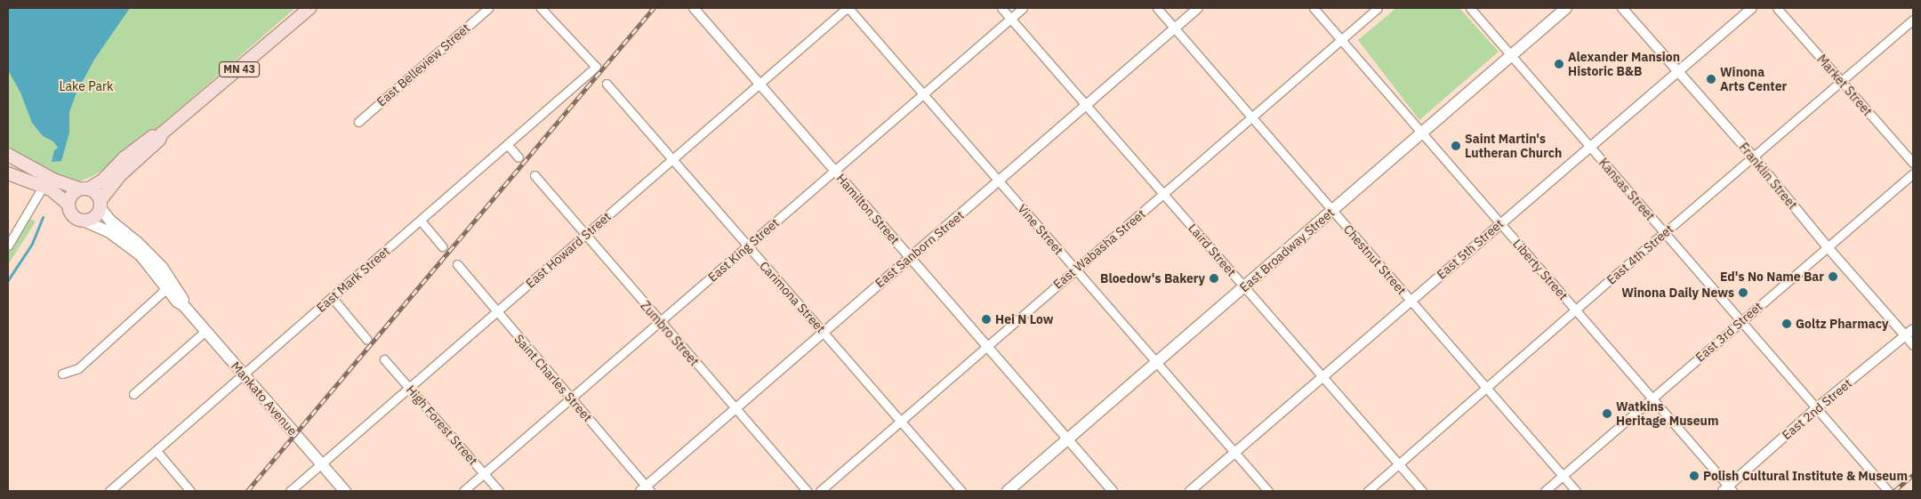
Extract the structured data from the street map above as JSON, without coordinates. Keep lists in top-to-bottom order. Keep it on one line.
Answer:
{"streets":{"main road":["MN 43","East Broadway Street","Mankato Avenue"],"street":["East Belleview Street","Market Street","Franklin Street","Kansas Street","Hamilton Street","Vine Street","East Sanborn Street","East Wabasha Street","East 5th Street","East Howard Street","East King Street","Laird Street","East 4th Street","Chestnut Street","Liberty Street","East Mark Street","Carimona Street","East 3rd Street","Zumbro Street","Saint Charles Street","East 2nd Street","High Forest Street"]},"crossings":[["MN 43","Mankato Avenue"],["Market Street","East 4th Street"],["Franklin Street","East 5th Street"],["Franklin Street","East 4th Street"],["Franklin Street","East 3rd Street"],["Franklin Street","East 2nd Street"],["Kansas Street","East 5th Street"],["Kansas Street","East Broadway Street"],["Kansas Street","East 4th Street"],["Kansas Street","East 3rd Street"],["Kansas Street","East 2nd Street"],["Hamilton Street","East Sanborn Street"],["Hamilton Street","East Wabasha Street"],["Hamilton Street","East Howard Street"],["Hamilton Street","East King Street"],["Hamilton Street","East Broadway Street"],["Vine Street","East Sanborn Street"],["Vine Street","East Wabasha Street"],["Vine Street","East 5th Street"],["Vine Street","East Howard Street"],["Vine Street","East King Street"],["Vine Street","East Broadway Street"],["East Sanborn Street","Laird Street"],["East Sanborn Street","Chestnut Street"],["East Sanborn Street","Carimona Street"],["East Sanborn Street","Zumbro Street"],["East Sanborn Street","Saint Charles Street"],["East Wabasha Street","Laird Street"],["East Wabasha Street","Chestnut Street"],["East Wabasha Street","Liberty Street"],["East Wabasha Street","Carimona Street"],["East 5th Street","Laird Street"],["East 5th Street","Chestnut Street"],["East 5th Street","Liberty Street"],["East Howard Street","Carimona Street"],["East Howard Street","Zumbro Street"],["East Howard Street","Saint Charles Street"],["East Howard Street","Mankato Avenue"],["East Howard Street","High Forest Street"],["East King Street","Laird Street"],["East King Street","Carimona Street"],["East King Street","Zumbro Street"],["East King Street","Saint Charles Street"],["East King Street","High Forest Street"],["Laird Street","East Broadway Street"],["Laird Street","East 4th Street"],["East Broadway Street","Chestnut Street"],["East Broadway Street","Liberty Street"],["East 4th Street","Chestnut Street"],["East 4th Street","Liberty Street"],["Chestnut Street","East 3rd Street"],["Liberty Street","East 3rd Street"],["Liberty Street","East 2nd Street"],["East Mark Street","Mankato Avenue"]],"parks":["Lake Park"],"places":["Alexander Mansion Historic B&B","Winona Arts Center","Saint Martin's Lutheran Church","Ed's No Name Bar","Bloedow's Bakery","Winona Daily News","Hei N Low","Goltz Pharmacy","Watkins Heritage Museum","Polish Cultural Institute & Museum"]}
